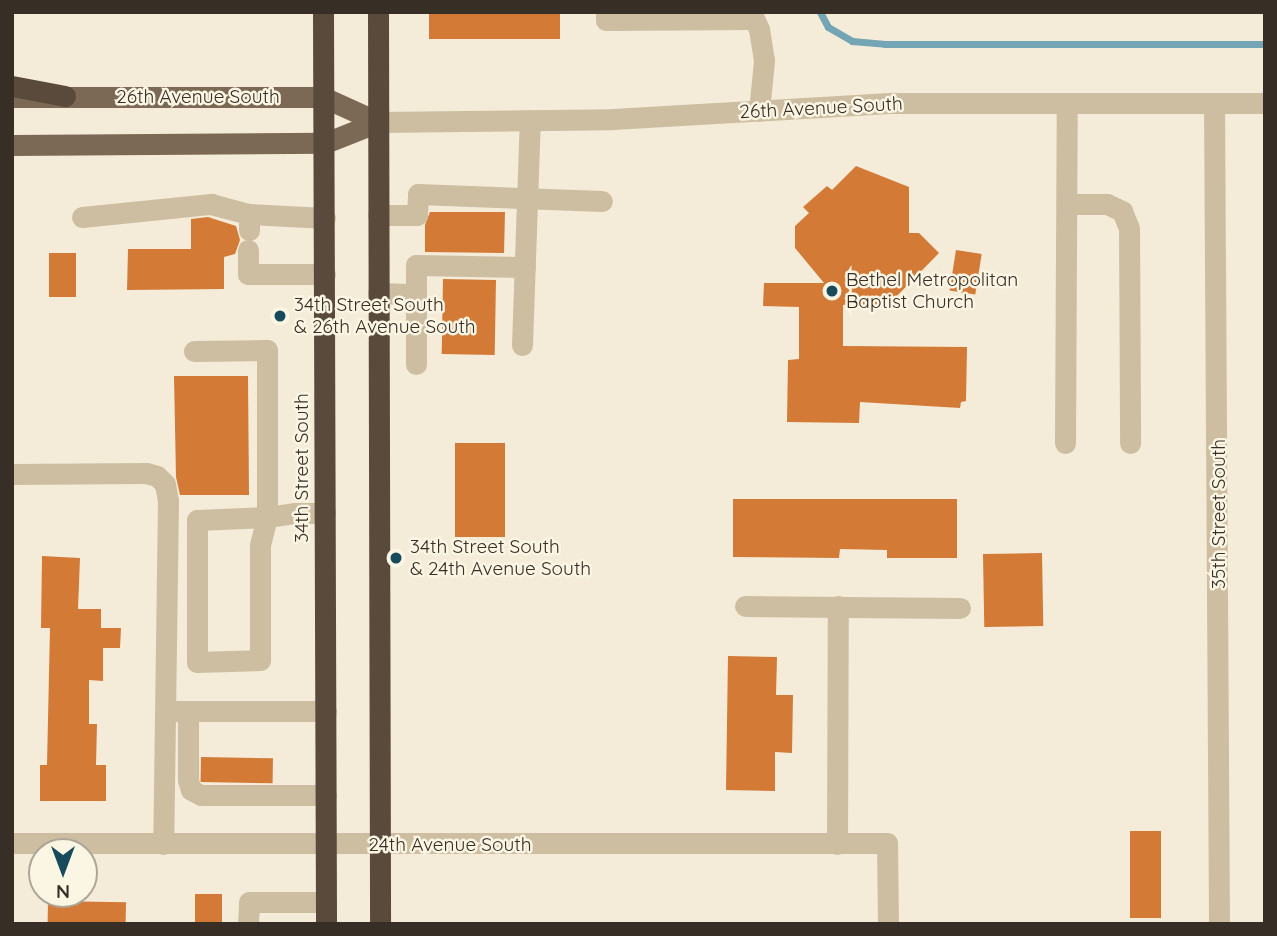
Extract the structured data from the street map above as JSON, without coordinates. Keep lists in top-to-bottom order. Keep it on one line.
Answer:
{"streets":{"highway":["34th Street South"],"main road":["26th Avenue South"],"street":["35th Street South","24th Avenue South"]},"crossings":[["26th Avenue South","34th Street South"],["26th Avenue South","35th Street South"],["34th Street South","24th Avenue South"]],"places":["Bethel Metropolitan Baptist Church","34th Street South & 26th Avenue South","34th Street South & 24th Avenue South"],"north":"bottom"}
